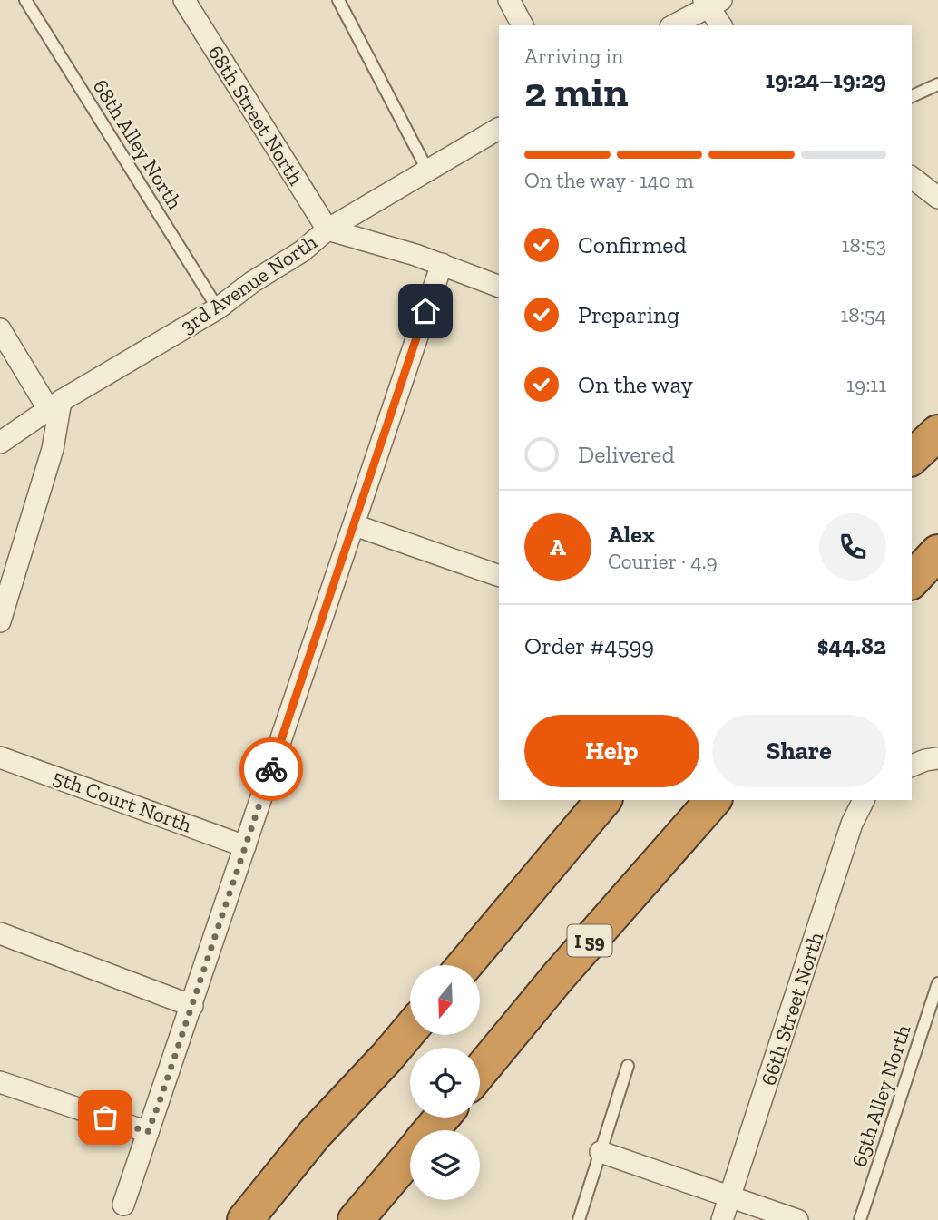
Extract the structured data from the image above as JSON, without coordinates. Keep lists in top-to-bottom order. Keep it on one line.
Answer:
{"streets":{"highway":["I 59"],"street":["68th Street North","3rd Avenue North","5th Court North","66th Street North"],"lane":["68th Alley North","65th Alley North"]},"crossings":[["68th Street North","3rd Avenue North"],["68th Alley North","3rd Avenue North"]],"north":"bottom","page":{"heading":["2 min","Arriving in","19:24–19:29"],"panel":["Alex","Courier · 4.9","Order #4599","$44.82"],"bar":"On the way · 140 m","list":[["Confirmed","18:53"],["Preparing","18:54"],["On the way","19:11"],"Delivered"],"round":"A","buttons":["Help","Share"]}}
